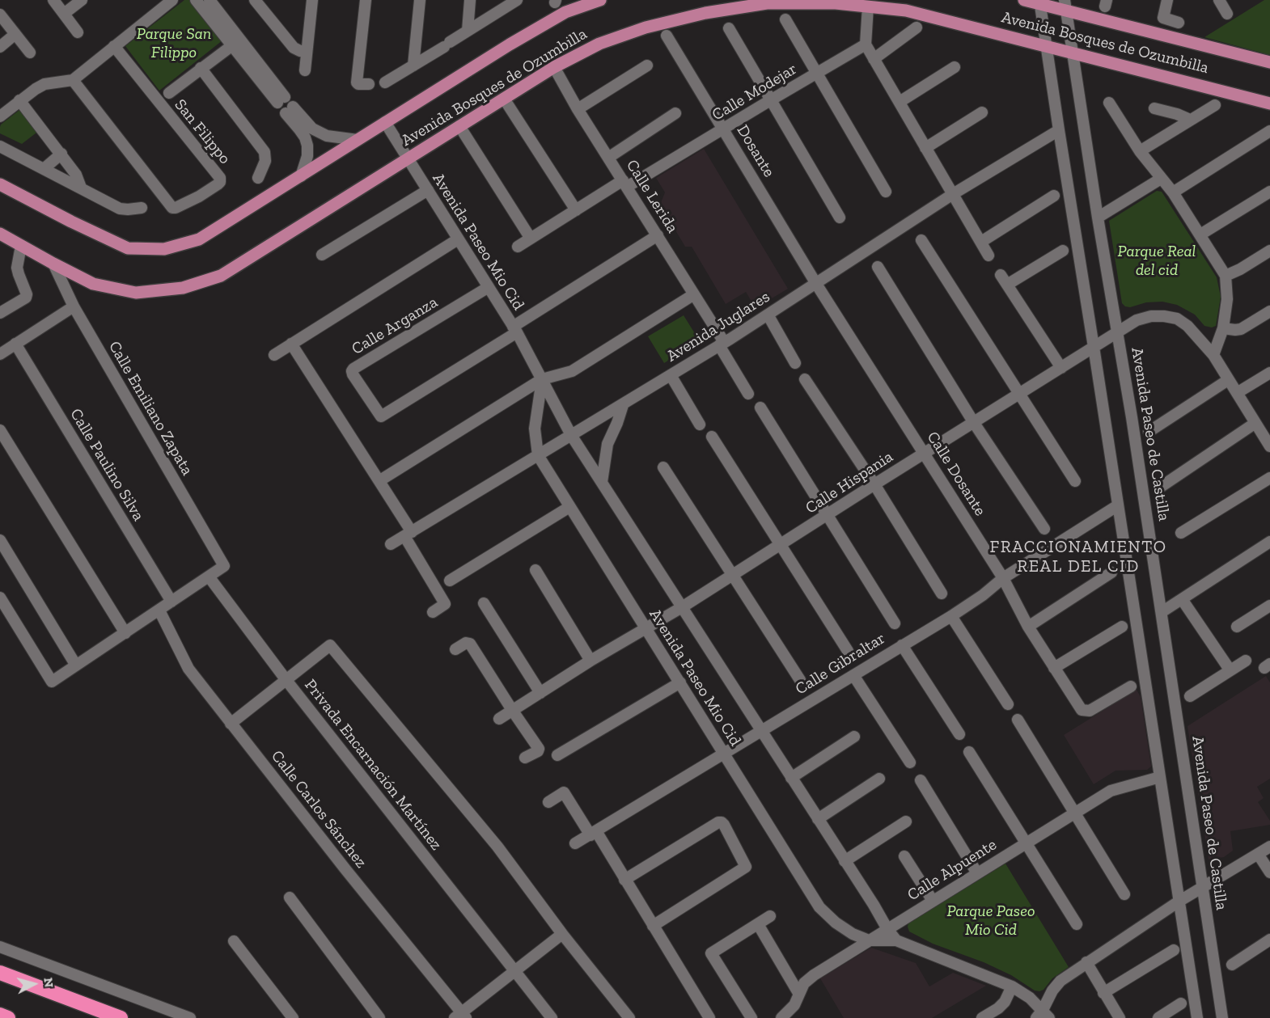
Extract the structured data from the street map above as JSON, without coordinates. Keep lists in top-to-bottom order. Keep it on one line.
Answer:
{"streets":{"main road":["Avenida Bosques de Ozumbilla"],"street":["Calle Modejar","San Filippo","Dosante","Calle Lerida","Avenida Paseo Mio Cid","Calle Arganza","Avenida Juglares","Calle Emiliano Zapata","Avenida Paseo de Castilla","Calle Paulino Silva","Calle Dosante","Calle Hispania","Calle Gibraltar","Privada Encarnación Martínez","Calle Carlos Sánchez","Calle Alpuente"]},"crossings":[["Avenida Bosques de Ozumbilla","Calle Lerida"],["Avenida Bosques de Ozumbilla","Avenida Paseo Mio Cid"],["Avenida Bosques de Ozumbilla","Calle Emiliano Zapata"],["Avenida Bosques de Ozumbilla","Avenida Paseo de Castilla"],["Calle Modejar","Dosante"],["Calle Modejar","Calle Lerida"],["Dosante","Avenida Juglares"],["Dosante","Calle Dosante"],["Calle Lerida","Calle Arganza"],["Calle Lerida","Avenida Juglares"],["Avenida Paseo Mio Cid","Calle Arganza"],["Avenida Paseo Mio Cid","Avenida Juglares"],["Avenida Paseo Mio Cid","Calle Hispania"],["Avenida Paseo Mio Cid","Calle Gibraltar"],["Avenida Paseo Mio Cid","Calle Alpuente"],["Avenida Juglares","Calle Dosante"],["Calle Emiliano Zapata","Privada Encarnación Martínez"],["Avenida Paseo de Castilla","Calle Hispania"],["Calle Dosante","Calle Hispania"],["Calle Dosante","Calle Gibraltar"]],"districts":["FRACCIONAMIENTO REAL DEL CID"],"parks":["Parque San Filippo","Parque Real del cid","Parque Paseo Mio Cid"],"north":"right"}
